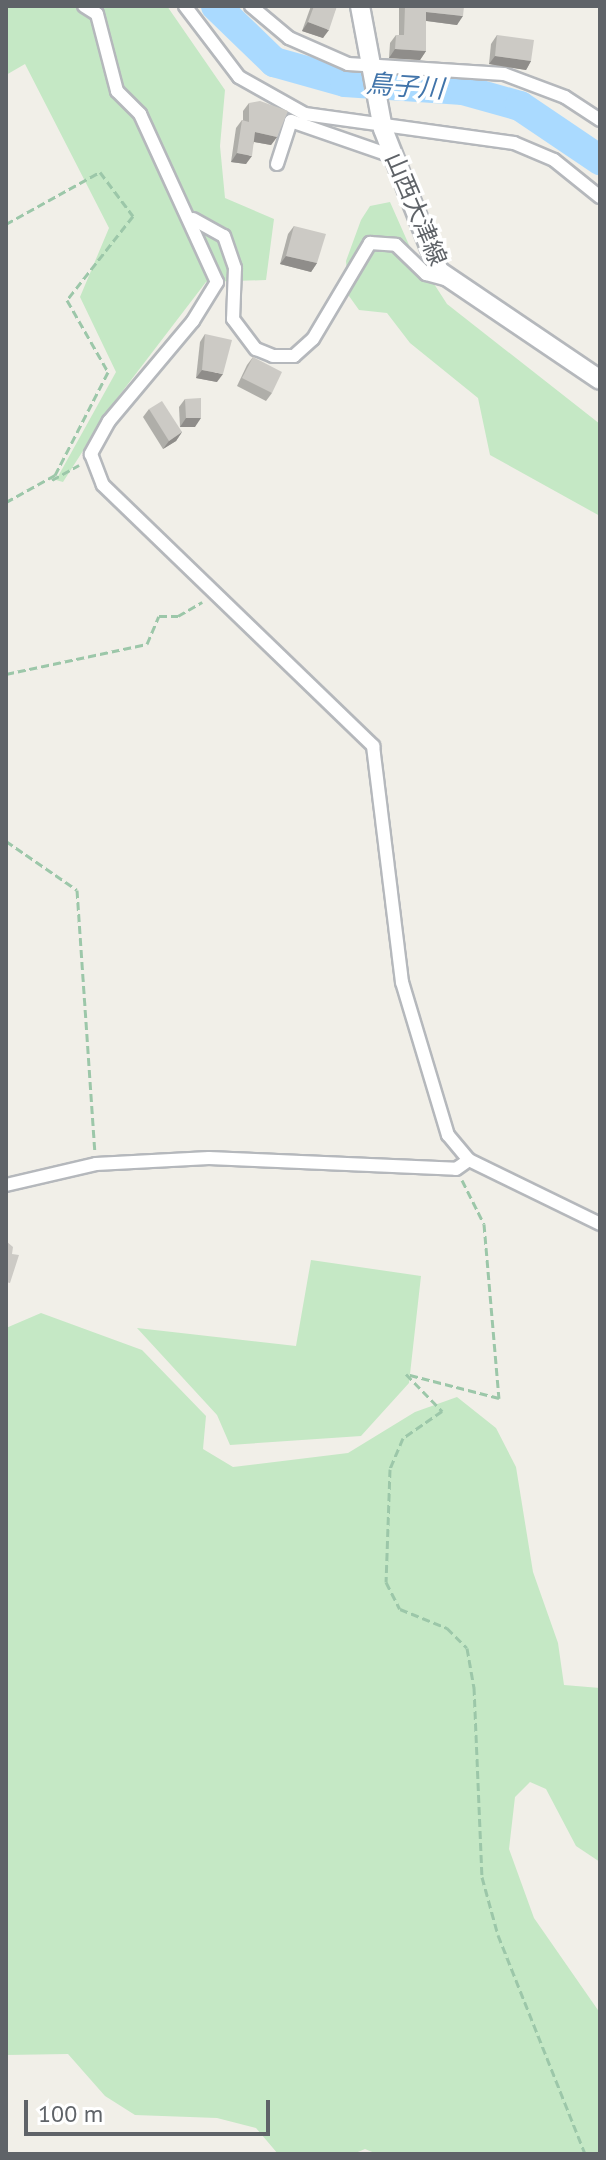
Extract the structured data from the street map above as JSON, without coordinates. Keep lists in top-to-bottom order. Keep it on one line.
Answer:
{"streets":{"main road":["山西大津線"]},"water":["鳥子川"],"scale_bar":"100 m"}
